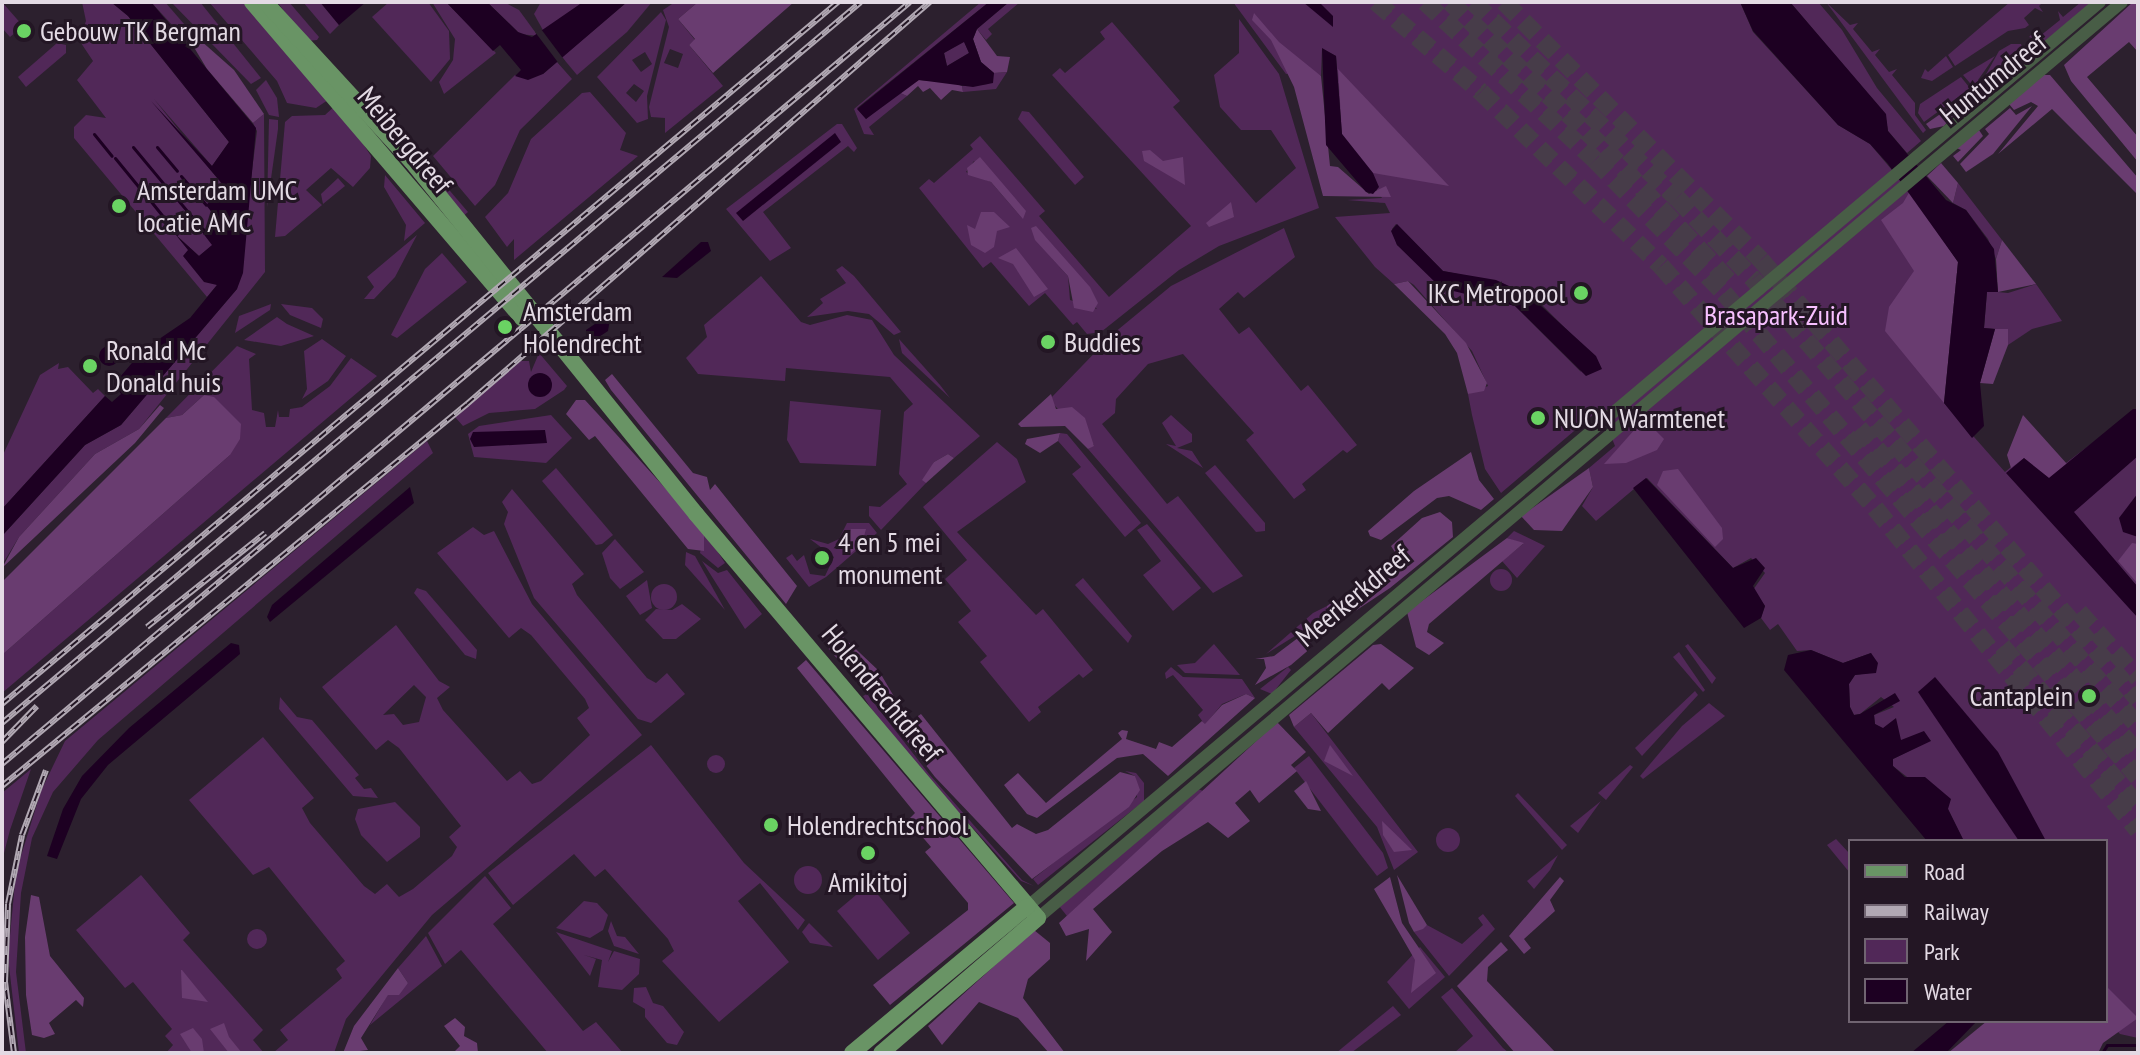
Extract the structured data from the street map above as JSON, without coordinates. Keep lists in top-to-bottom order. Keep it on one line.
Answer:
{"streets":{"main road":["Meibergdreef","Meerkerkdreef","Holendrechtdreef"],"street":["Huntumdreef"]},"crossings":[["Huntumdreef","Meerkerkdreef"],["Meibergdreef","Holendrechtdreef"],["Meerkerkdreef","Holendrechtdreef"]],"parks":["Brasapark-Zuid"],"places":["Gebouw TK Bergman","Amsterdam UMC locatie AMC","IKC Metropool","Amsterdam Holendrecht","Buddies","Ronald Mc Donald huis","NUON Warmtenet","4 en 5 mei monument","Cantaplein","Holendrechtschool","Amikitoj"],"legend":["Road","Railway","Park","Water"]}
